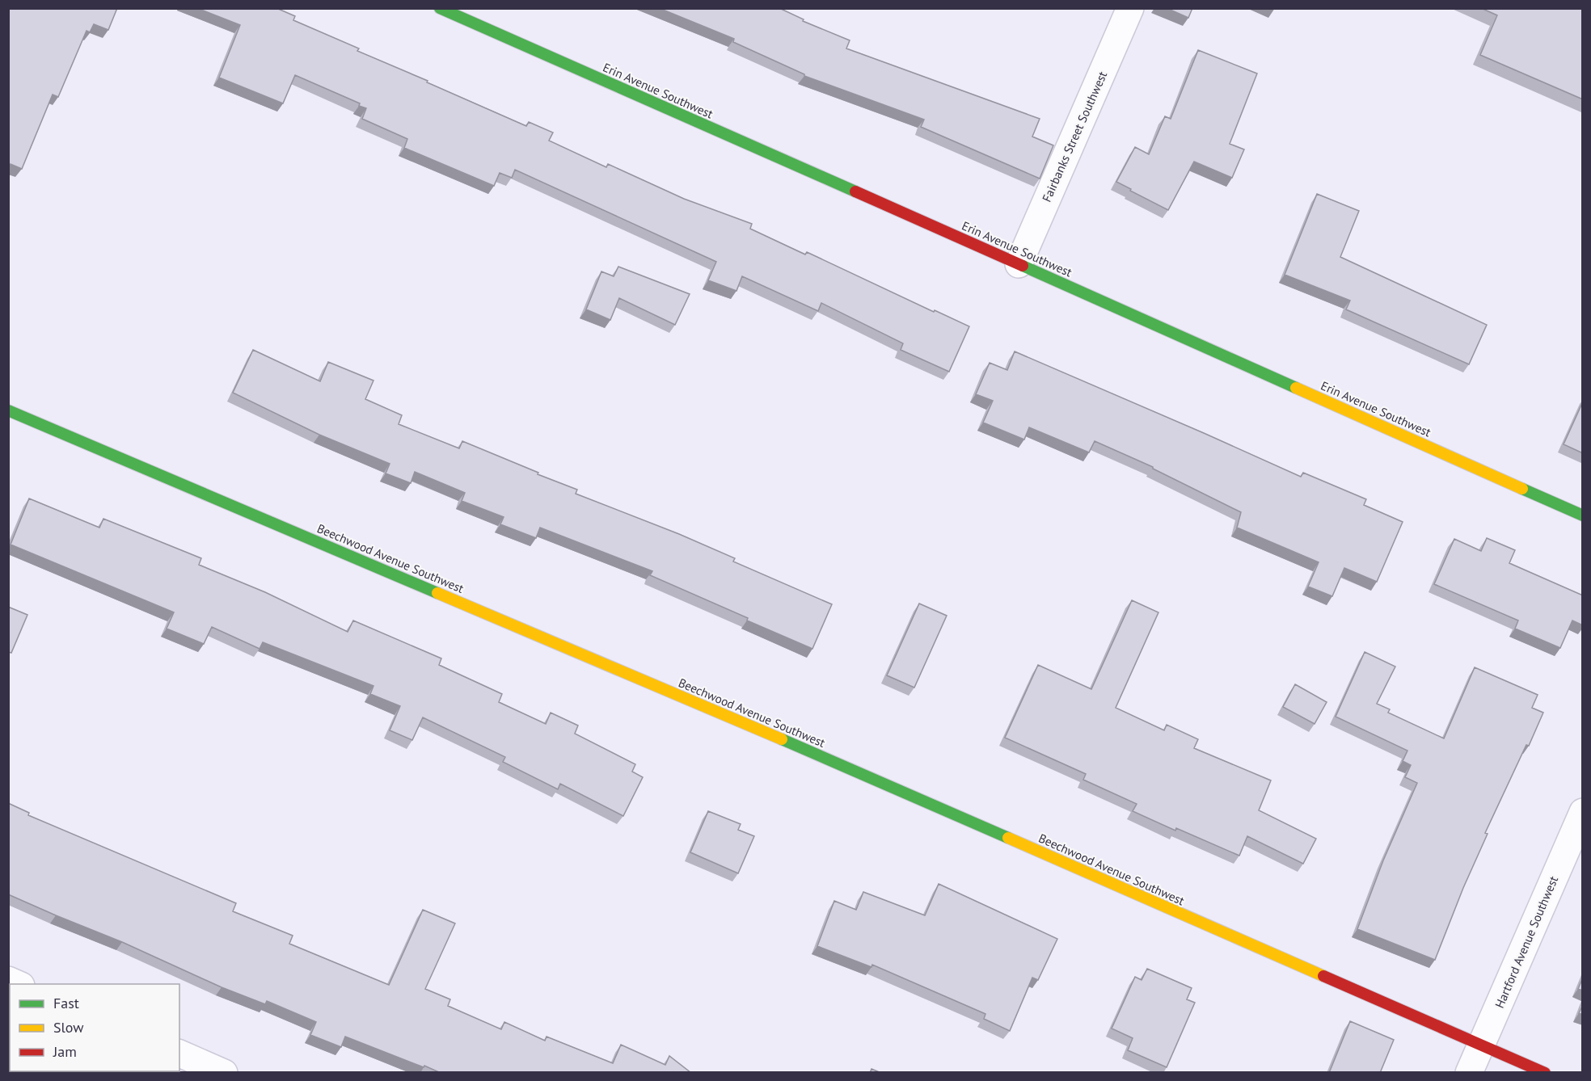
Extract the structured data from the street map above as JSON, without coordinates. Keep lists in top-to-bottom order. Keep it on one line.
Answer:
{"streets":{"street":["Erin Avenue Southwest","Fairbanks Street Southwest","Beechwood Avenue Southwest","Hartford Avenue Southwest"]},"crossings":[["Erin Avenue Southwest","Fairbanks Street Southwest"],["Beechwood Avenue Southwest","Hartford Avenue Southwest"]],"legend":["Fast","Slow","Jam"]}
